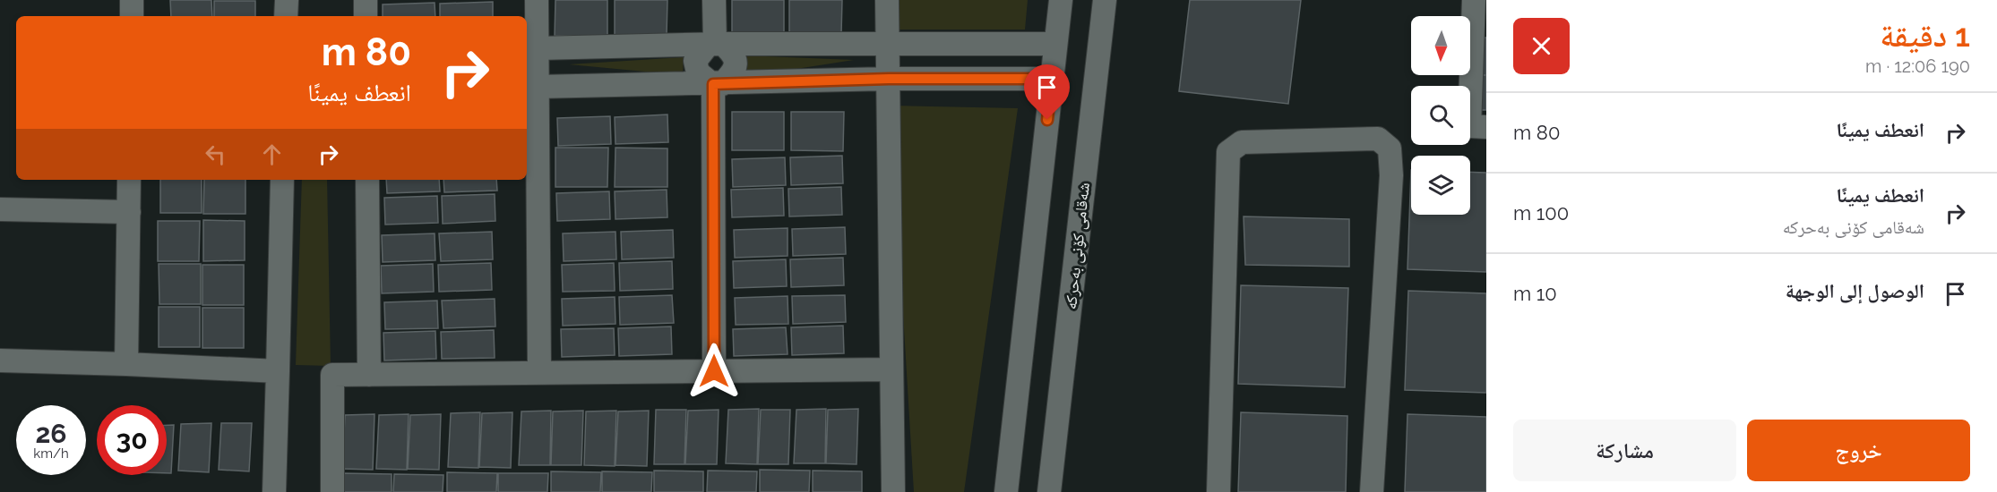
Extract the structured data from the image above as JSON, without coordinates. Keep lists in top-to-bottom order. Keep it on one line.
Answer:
{"streets":{"street":["شەقامی کۆنی بەحرکە"]},"north":"bottom","page":{"heading":["1 دقيقة","190 m · 12:06"],"turn":["80 m","انعطف يمينًا"],"list":[{"name":"انعطف يمينًا","value":"80 m"},{"name":"انعطف يمينًا","note":"شەقامی کۆنی بەحرکە","value":"100 m"},{"name":"الوصول إلى الوجهة","value":"10 m"}],"speed":"26 km/h","limit":"30","buttons":["خروج","مشاركة"]}}
